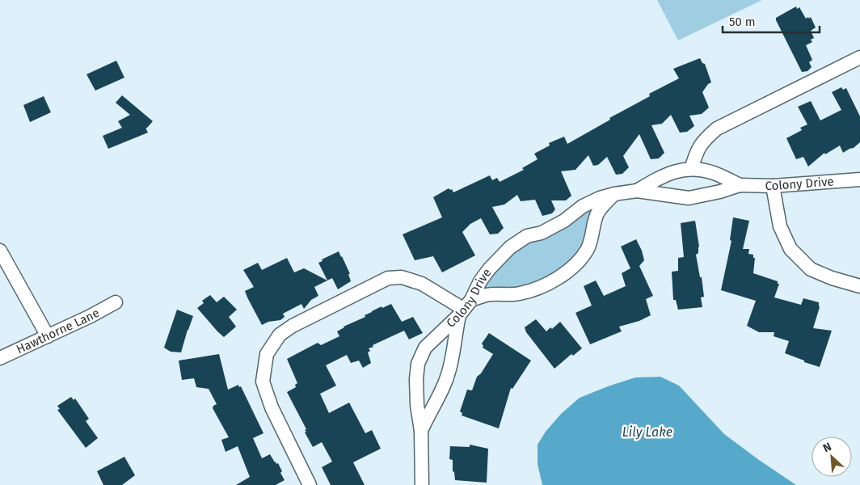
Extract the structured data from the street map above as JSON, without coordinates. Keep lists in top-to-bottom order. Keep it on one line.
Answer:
{"streets":{"street":["Colony Drive","Hawthorne Lane"]},"water":["Lily Lake"],"scale_bar":"50 m","north":"top left"}
